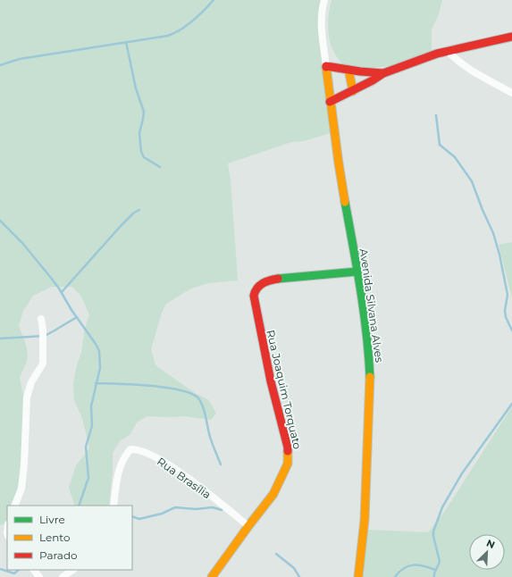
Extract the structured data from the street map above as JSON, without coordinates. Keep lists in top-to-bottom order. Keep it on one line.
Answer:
{"streets":{"street":["Avenida Silvana Alves","Rua Joaquim Torquato","Rua Brasília"]},"crossings":[["Avenida Silvana Alves","Rua Joaquim Torquato"],["Rua Joaquim Torquato","Rua Brasília"]],"legend":["Livre","Lento","Parado"],"north":"top right"}
